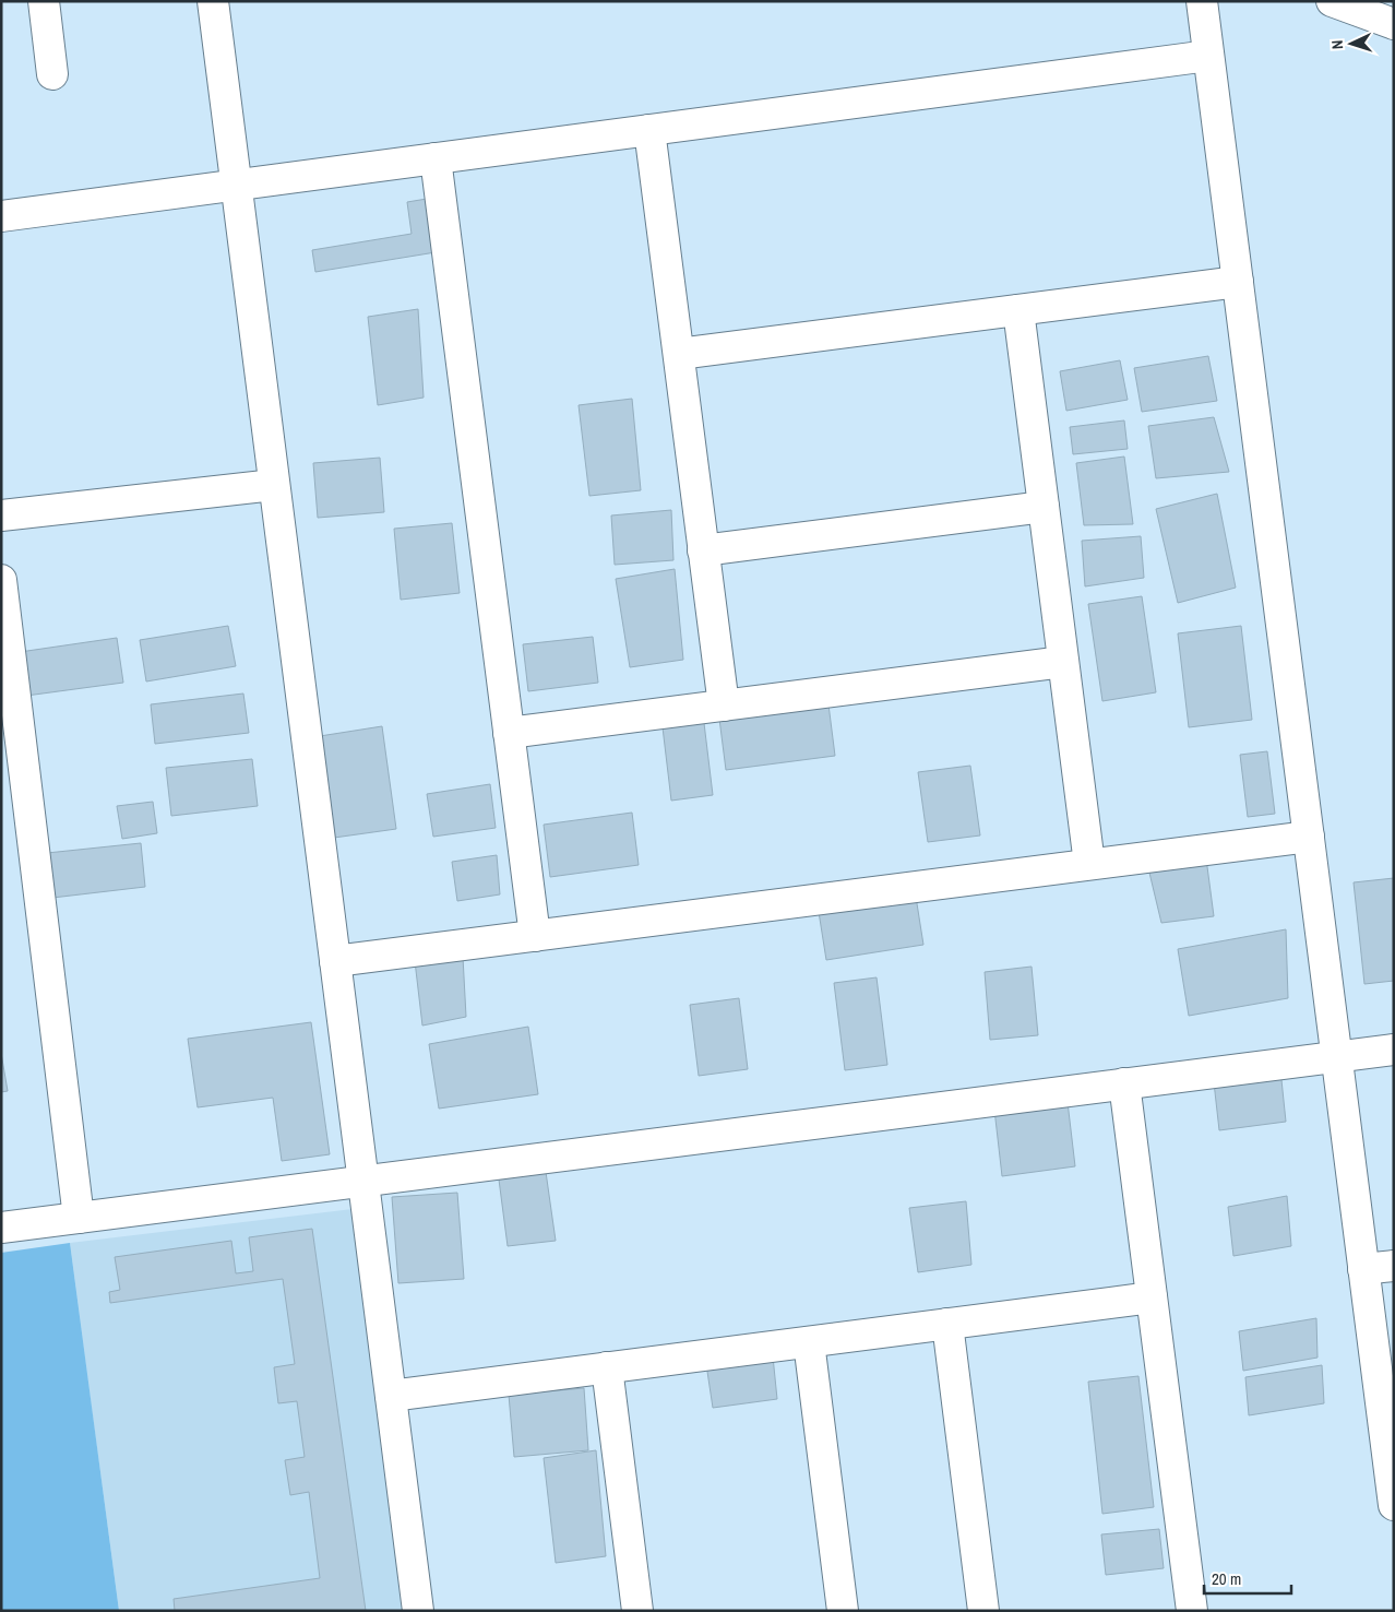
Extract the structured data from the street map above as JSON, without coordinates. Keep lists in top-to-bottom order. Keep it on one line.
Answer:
{"scale_bar":"20 m","north":"left"}
